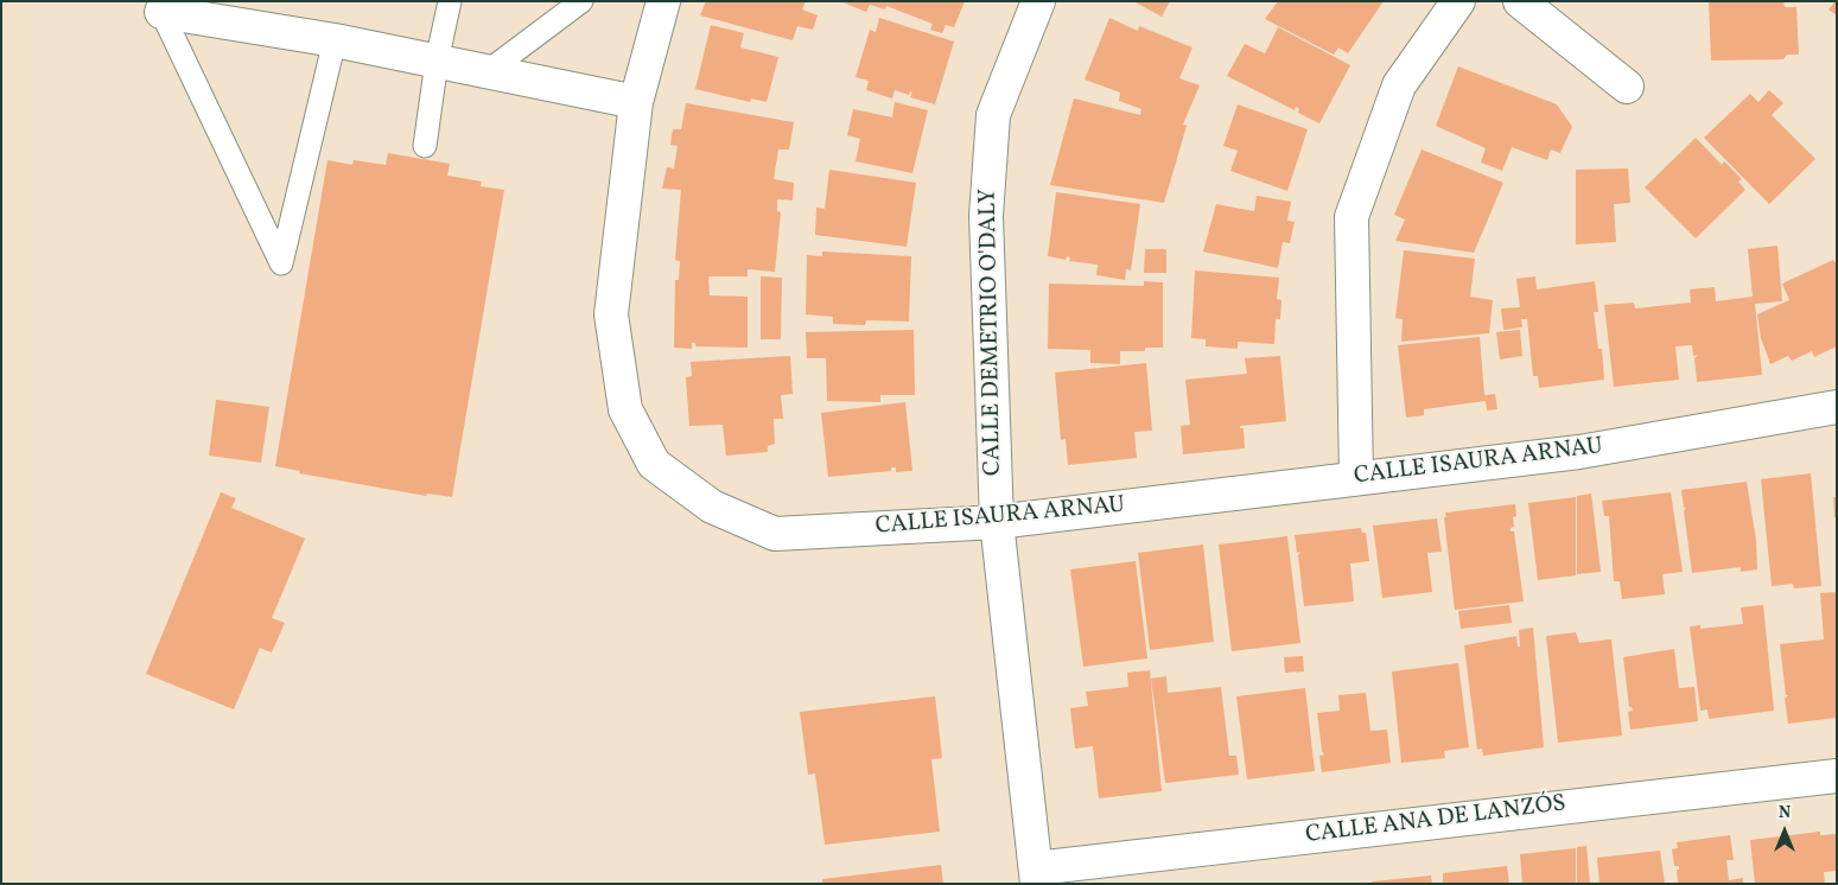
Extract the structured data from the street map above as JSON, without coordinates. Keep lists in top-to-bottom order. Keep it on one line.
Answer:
{"streets":{"street":["CALLE DEMETRIO O'DALY","CALLE ISAURA ARNAU","CALLE ANA DE LANZÓS"]},"crossings":[["CALLE DEMETRIO O'DALY","CALLE ISAURA ARNAU"],["CALLE DEMETRIO O'DALY","CALLE ANA DE LANZÓS"]],"north":"top"}
